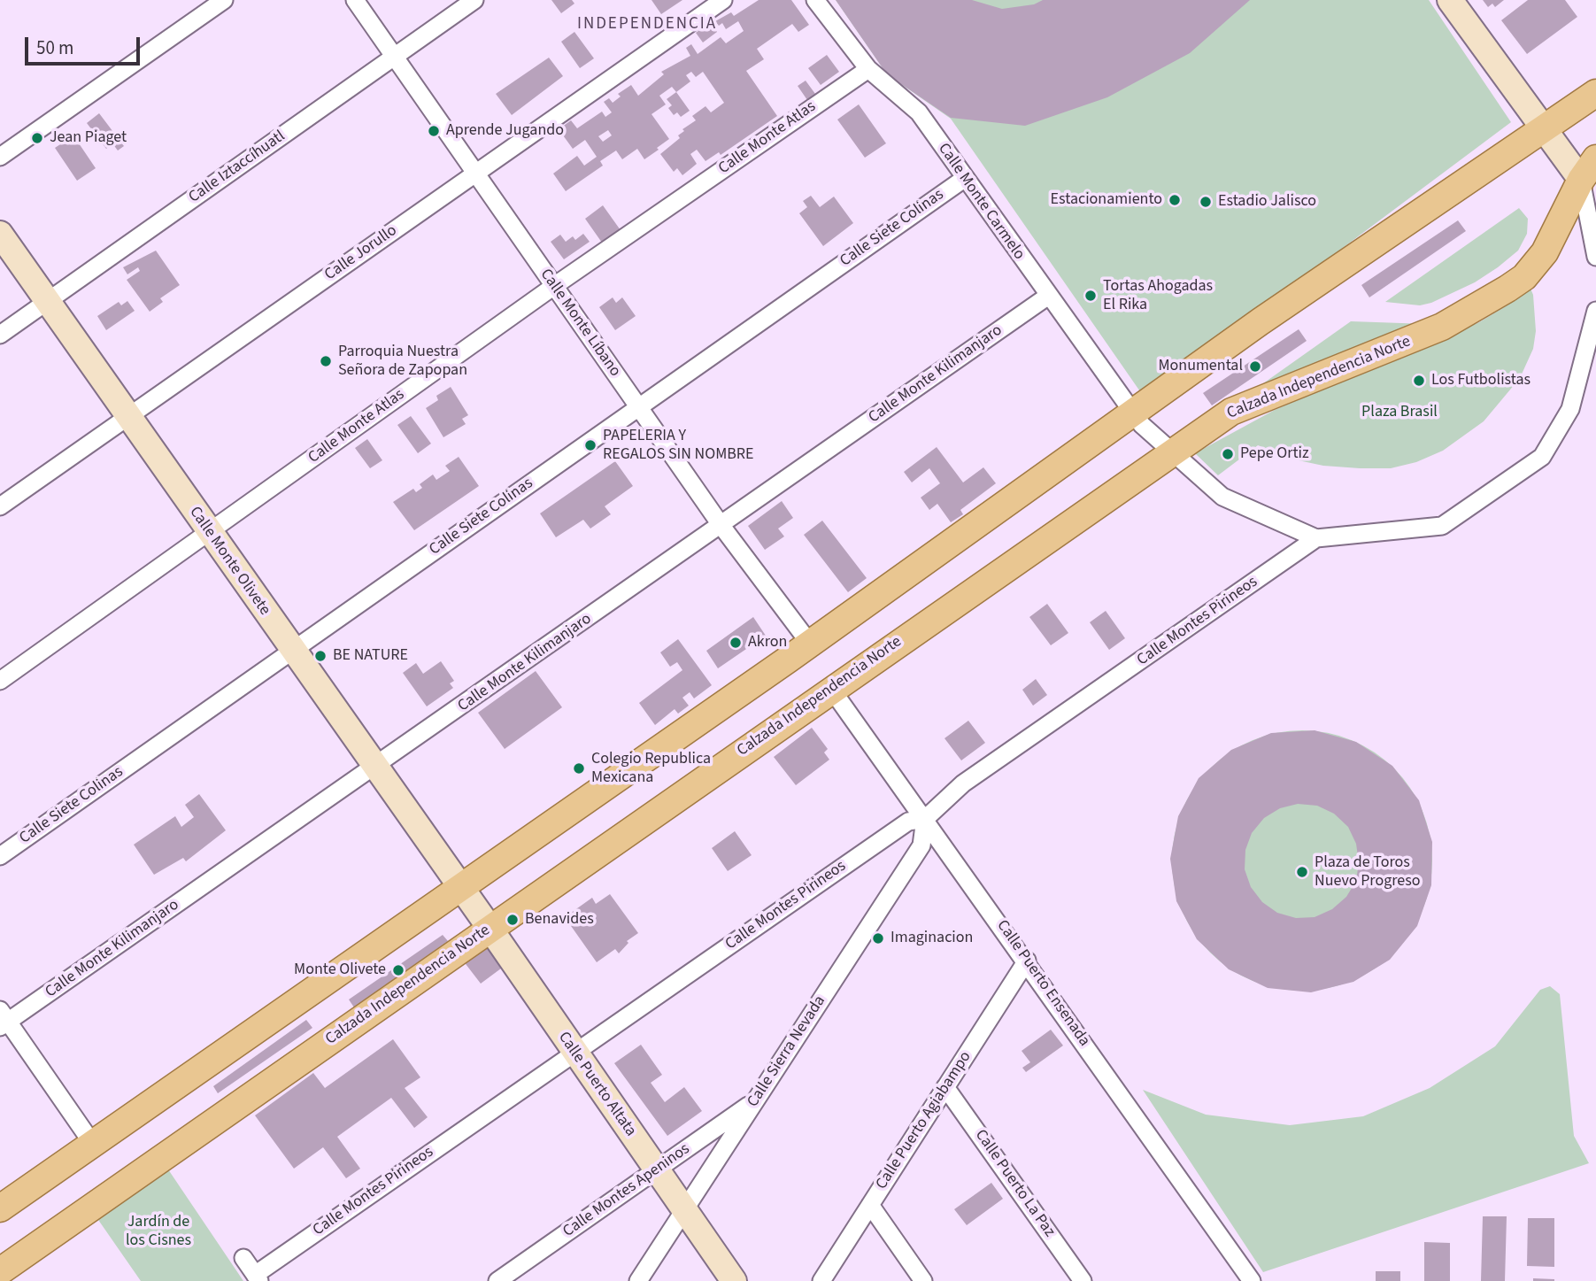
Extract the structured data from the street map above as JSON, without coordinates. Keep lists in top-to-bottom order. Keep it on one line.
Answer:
{"streets":{"main road":["Calzada Independencia Norte"],"street":["Calle Monte Atlas","Calle Iztaccíhuatl","Calle Monte Carmelo","Calle Siete Colinas","Calle Jorullo","Calle Monte Líbano","Calle Monte Kilimanjaro","Calle Monte Olivete","Calle Montes Pirineos","Calle Puerto Ensenada","Calle Sierra Nevada","Calle Puerto Altata","Calle Puerto Agiabampo","Calle Puerto La Paz","Calle Montes Apeninos"]},"crossings":[["Calle Monte Atlas","Calle Monte Carmelo"],["Calle Monte Atlas","Calle Monte Líbano"],["Calle Monte Atlas","Calle Monte Olivete"],["Calle Iztaccíhuatl","Calle Monte Líbano"],["Calle Iztaccíhuatl","Calle Monte Olivete"],["Calle Monte Carmelo","Calle Siete Colinas"],["Calle Monte Carmelo","Calle Monte Kilimanjaro"],["Calle Siete Colinas","Calle Monte Líbano"],["Calle Siete Colinas","Calle Monte Olivete"],["Calle Jorullo","Calle Monte Líbano"],["Calle Jorullo","Calle Monte Olivete"],["Calle Monte Líbano","Calle Monte Kilimanjaro"],["Calle Monte Kilimanjaro","Calle Monte Olivete"],["Calzada Independencia Norte","Calle Puerto Ensenada"],["Calzada Independencia Norte","Calle Puerto Altata"],["Calle Monte Olivete","Calle Puerto Altata"],["Calle Montes Pirineos","Calle Puerto Ensenada"],["Calle Montes Pirineos","Calle Sierra Nevada"],["Calle Montes Pirineos","Calle Puerto Altata"],["Calle Puerto Ensenada","Calle Sierra Nevada"],["Calle Puerto Ensenada","Calle Puerto Agiabampo"],["Calle Sierra Nevada","Calle Puerto Altata"],["Calle Sierra Nevada","Calle Montes Apeninos"],["Calle Puerto Altata","Calle Montes Apeninos"],["Calle Puerto Agiabampo","Calle Puerto La Paz"]],"districts":["INDEPENDENCIA"],"parks":["Plaza Brasil","Jardín de los Cisnes"],"places":["Aprende Jugando","Jean Piaget","Estacionamiento","Estadio Jalisco","Tortas Ahogadas El Rika","Parroquia Nuestra Señora de Zapopan","Monumental","Los Futbolistas","PAPELERIA Y REGALOS SIN NOMBRE","Pepe Ortiz","Akron","BE NATURE","Colegio Republica Mexicana","Plaza de Toros Nuevo Progreso","Benavides","Imaginacion","Monte Olivete"],"scale_bar":"50 m"}
